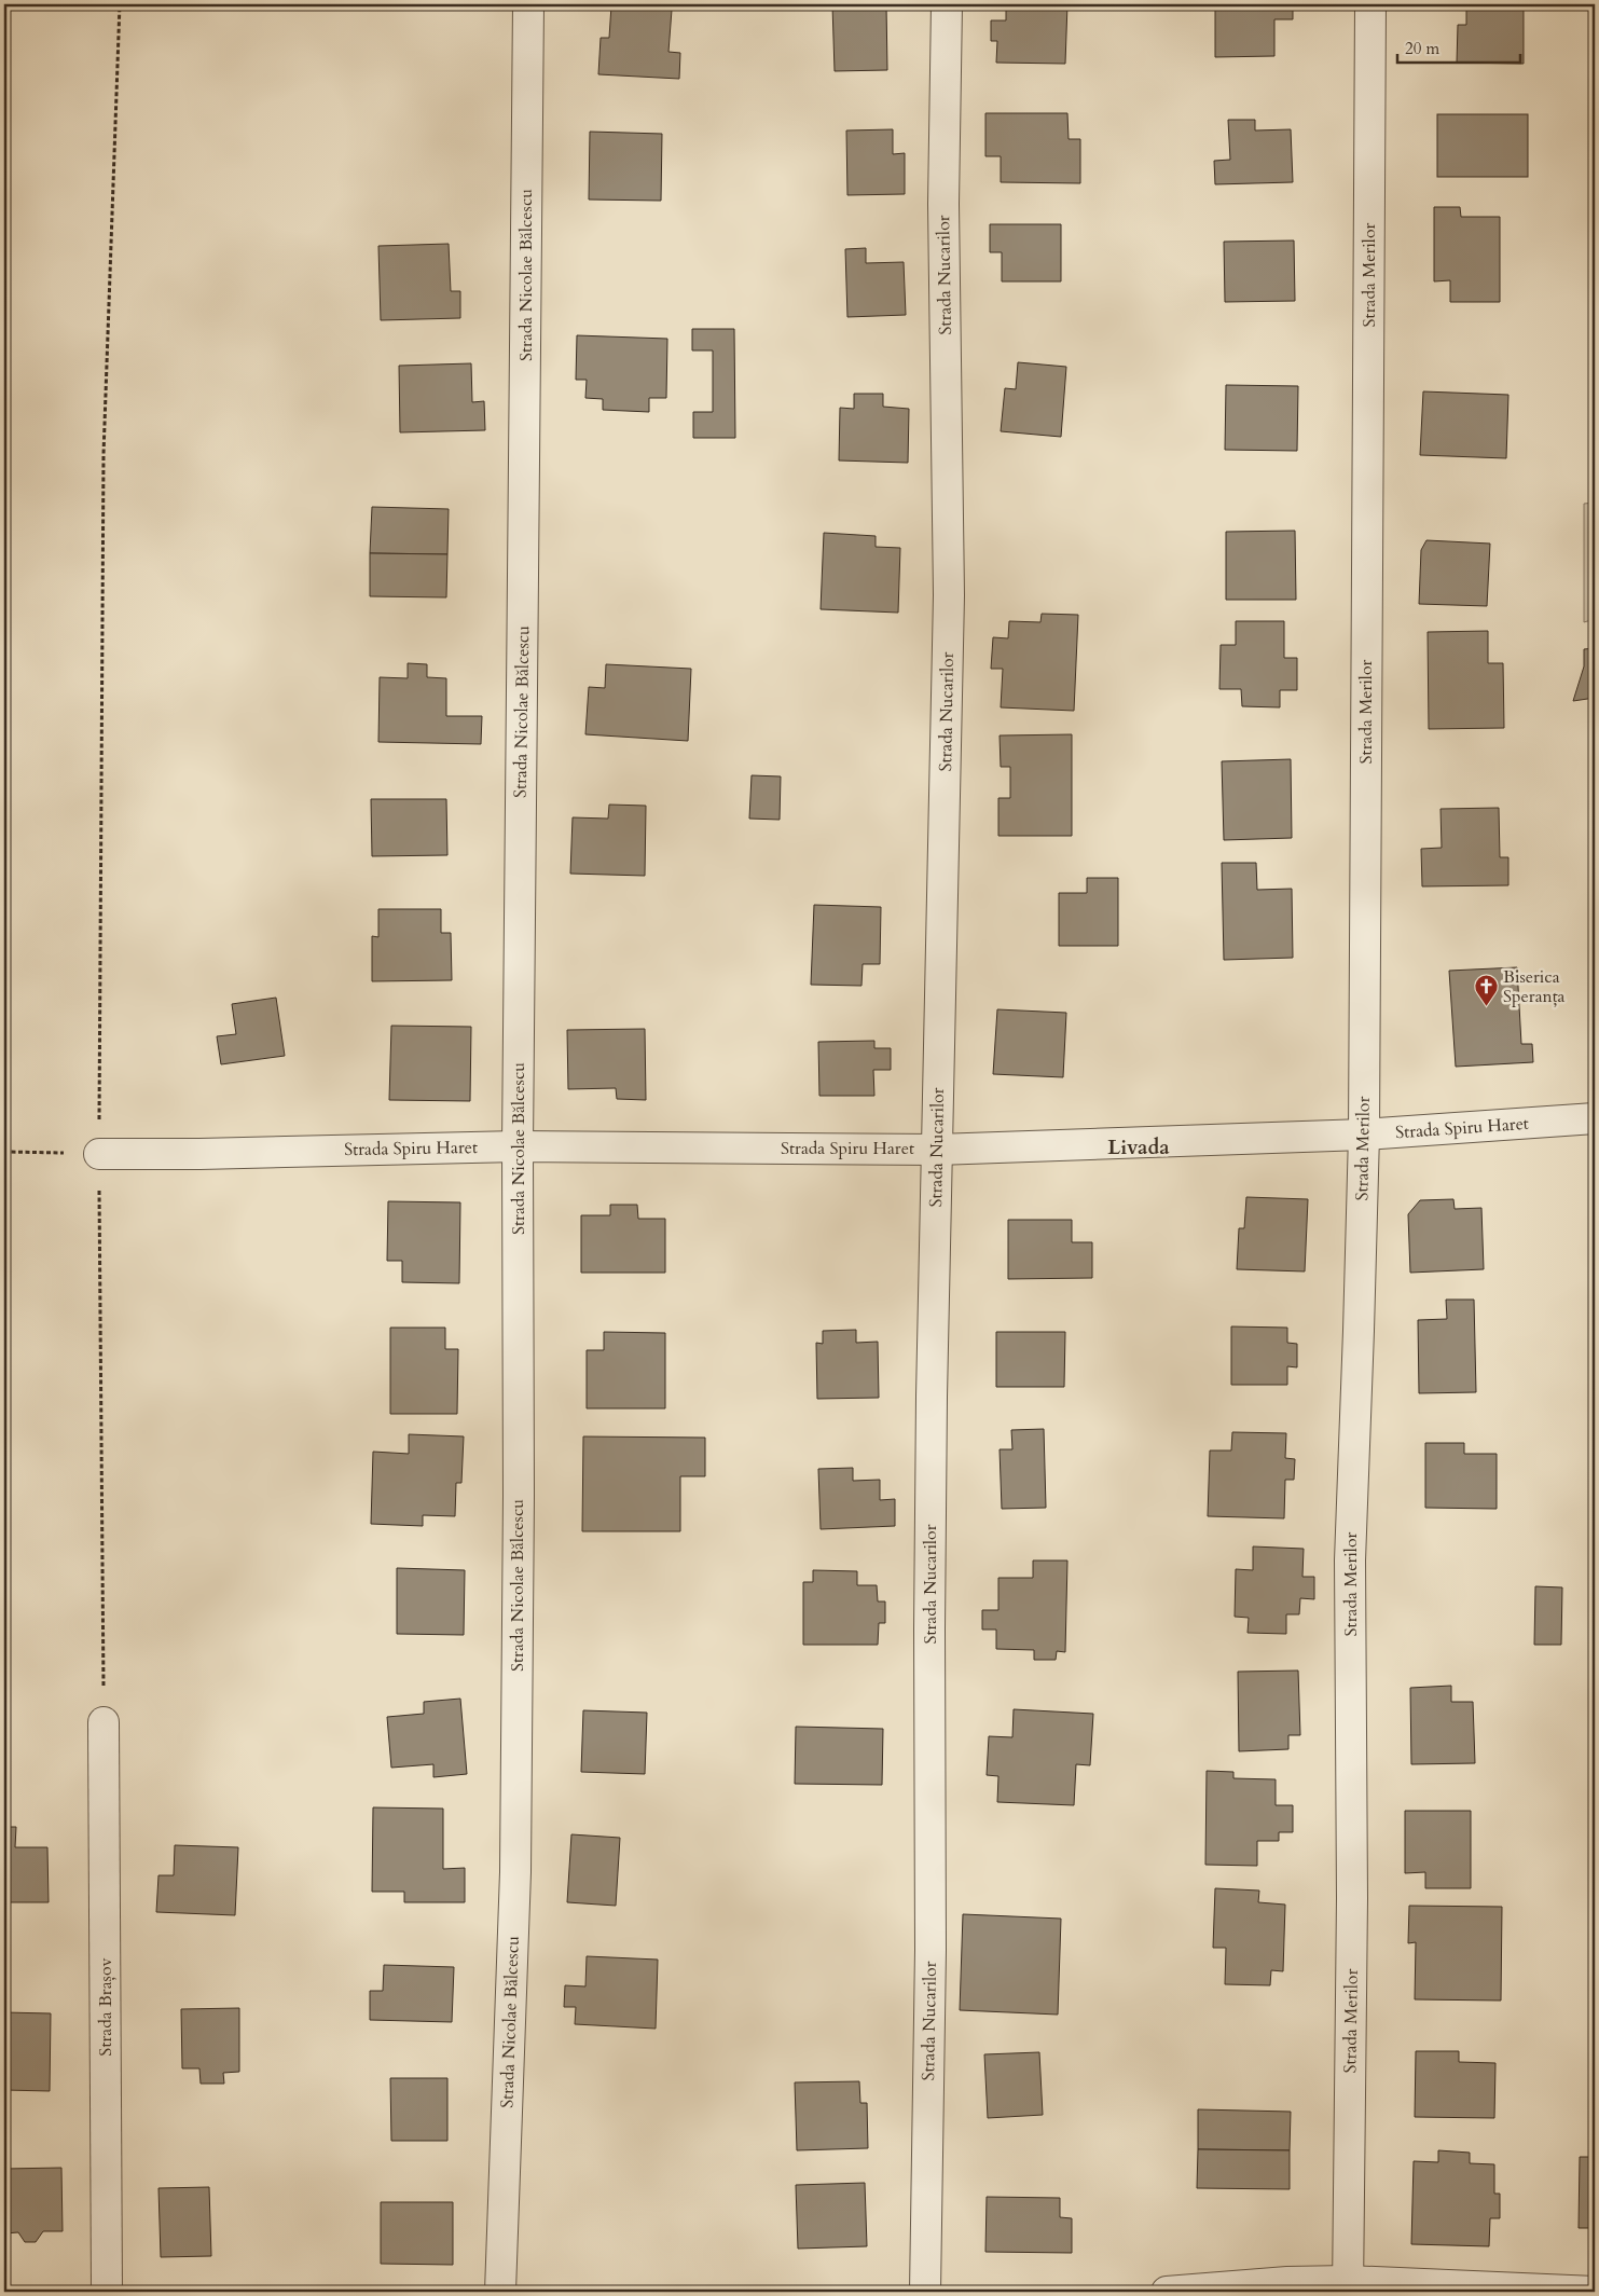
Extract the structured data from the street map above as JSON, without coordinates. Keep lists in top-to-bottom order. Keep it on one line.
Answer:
{"streets":{"street":["Strada Nicolae Bălcescu","Strada Nucarilor","Strada Merilor","Strada Spiru Haret","Strada Brașov"]},"crossings":[["Strada Nicolae Bălcescu","Strada Spiru Haret"],["Strada Nucarilor","Strada Spiru Haret"],["Strada Merilor","Strada Spiru Haret"]],"districts":["Livada"],"places":{"church":["Biserica Speranţa"]},"scale_bar":"20 m"}
